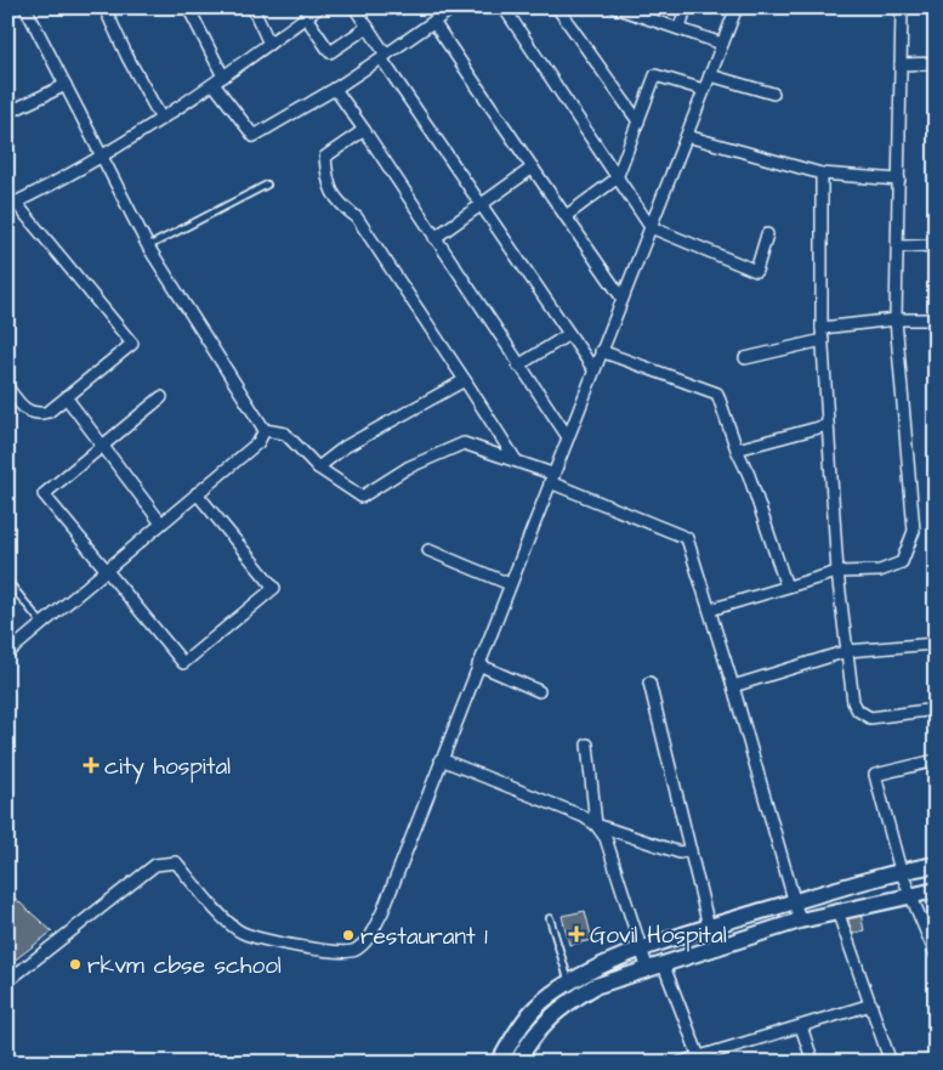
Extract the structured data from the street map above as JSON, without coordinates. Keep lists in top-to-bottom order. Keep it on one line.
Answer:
{"places":{"health":["city hospital","Govil Hospital"],"other":["restaurant 1","rkvm cbse school"]}}
